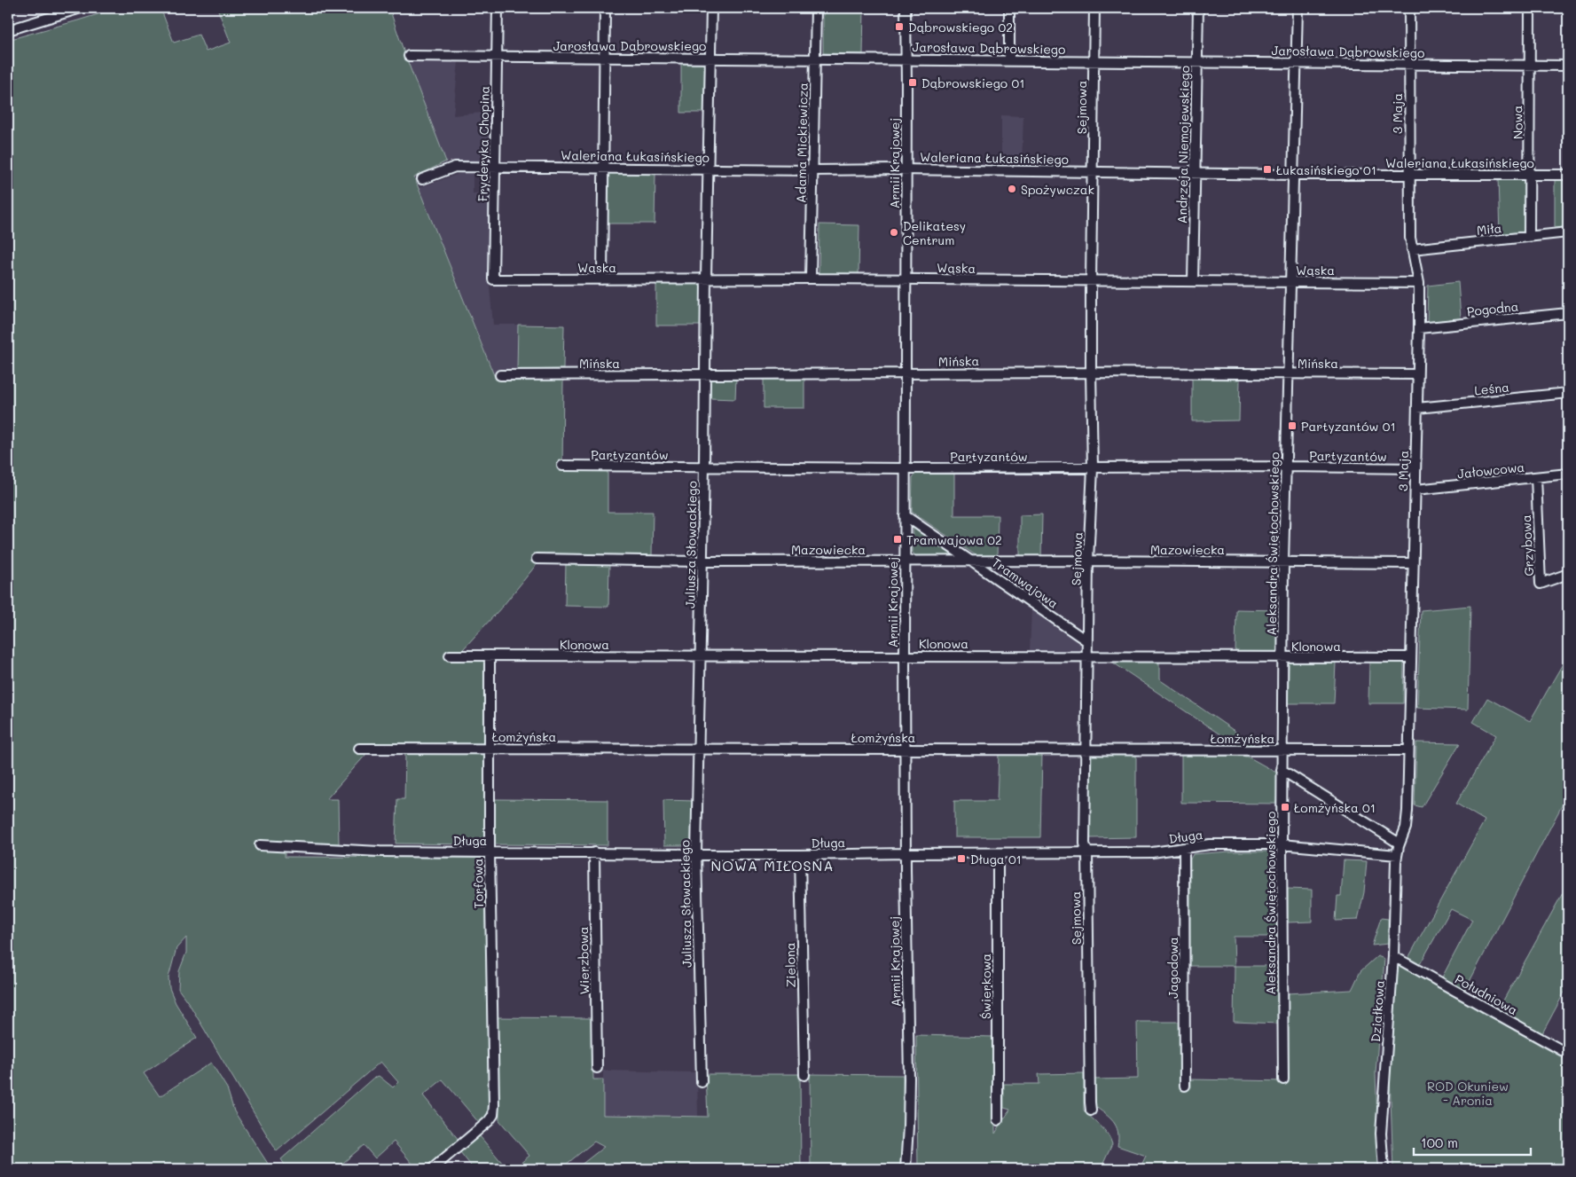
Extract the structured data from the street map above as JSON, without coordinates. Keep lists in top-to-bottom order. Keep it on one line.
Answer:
{"streets":{"street":["Jarosława Dąbrowskiego","Sejmowa","3 Maja","Nowa","Adama Mickiewicza","Fryderyka Chopina","Andrzeja Niemojewskiego","Waleriana Łukasińskiego","Armii Krajowej","Miła","Wąska","Pogodna","Mińska","Leśna","Partyzantów","Jałowcowa","Aleksandra Świętochowskiego","Juliusza Słowackiego","Grzybowa","Mazowiecka","Tramwajowa","Klonowa","Łomżyńska","Długa","Torfowa","Wierzbowa","Zielona","Jagodowa","Świerkowa","Południowa","Działkowa"]},"crossings":[["Jarosława Dąbrowskiego","Sejmowa"],["Jarosława Dąbrowskiego","3 Maja"],["Jarosława Dąbrowskiego","Nowa"],["Jarosława Dąbrowskiego","Adama Mickiewicza"],["Jarosława Dąbrowskiego","Fryderyka Chopina"],["Jarosława Dąbrowskiego","Andrzeja Niemojewskiego"],["Jarosława Dąbrowskiego","Armii Krajowej"],["Jarosława Dąbrowskiego","Aleksandra Świętochowskiego"],["Jarosława Dąbrowskiego","Juliusza Słowackiego"],["Sejmowa","Waleriana Łukasińskiego"],["Sejmowa","Wąska"],["Sejmowa","Mińska"],["Sejmowa","Partyzantów"],["Sejmowa","Mazowiecka"],["Sejmowa","Tramwajowa"],["Sejmowa","Klonowa"],["Sejmowa","Łomżyńska"],["Sejmowa","Długa"],["3 Maja","Waleriana Łukasińskiego"],["3 Maja","Miła"],["3 Maja","Wąska"],["3 Maja","Pogodna"],["3 Maja","Mińska"],["3 Maja","Leśna"],["3 Maja","Partyzantów"],["3 Maja","Jałowcowa"],["3 Maja","Mazowiecka"],["3 Maja","Klonowa"],["3 Maja","Łomżyńska"],["3 Maja","Długa"],["3 Maja","Działkowa"],["Nowa","Waleriana Łukasińskiego"],["Nowa","Miła"],["Adama Mickiewicza","Waleriana Łukasińskiego"],["Adama Mickiewicza","Wąska"],["Fryderyka Chopina","Waleriana Łukasińskiego"],["Fryderyka Chopina","Wąska"],["Andrzeja Niemojewskiego","Waleriana Łukasińskiego"],["Andrzeja Niemojewskiego","Wąska"],["Waleriana Łukasińskiego","Armii Krajowej"],["Waleriana Łukasińskiego","Aleksandra Świętochowskiego"],["Waleriana Łukasińskiego","Juliusza Słowackiego"],["Armii Krajowej","Wąska"],["Armii Krajowej","Mińska"],["Armii Krajowej","Partyzantów"],["Armii Krajowej","Mazowiecka"],["Armii Krajowej","Tramwajowa"],["Armii Krajowej","Klonowa"],["Armii Krajowej","Łomżyńska"],["Armii Krajowej","Długa"],["Wąska","Aleksandra Świętochowskiego"],["Wąska","Juliusza Słowackiego"],["Mińska","Aleksandra Świętochowskiego"],["Mińska","Juliusza Słowackiego"],["Partyzantów","Aleksandra Świętochowskiego"],["Partyzantów","Juliusza Słowackiego"],["Jałowcowa","Grzybowa"],["Aleksandra Świętochowskiego","Mazowiecka"],["Aleksandra Świętochowskiego","Klonowa"],["Aleksandra Świętochowskiego","Łomżyńska"],["Aleksandra Świętochowskiego","Długa"],["Juliusza Słowackiego","Mazowiecka"],["Juliusza Słowackiego","Klonowa"],["Juliusza Słowackiego","Łomżyńska"],["Juliusza Słowackiego","Długa"],["Mazowiecka","Tramwajowa"],["Klonowa","Torfowa"],["Łomżyńska","Torfowa"],["Długa","Torfowa"],["Długa","Wierzbowa"],["Długa","Zielona"],["Długa","Jagodowa"],["Długa","Świerkowa"],["Długa","Działkowa"],["Południowa","Działkowa"]],"districts":["NOWA MIŁOSNA"],"parks":["ROD Okuniew - Aronia"],"places":{"transit":["Dąbrowskiego 02","Dąbrowskiego 01","Łukasińskiego 01","Partyzantów 01","Tramwajowa 02","Łomżyńska 01","Długa 01"],"other":["Spożywczak","Delikatesy Centrum"]},"scale_bar":"100 m"}
